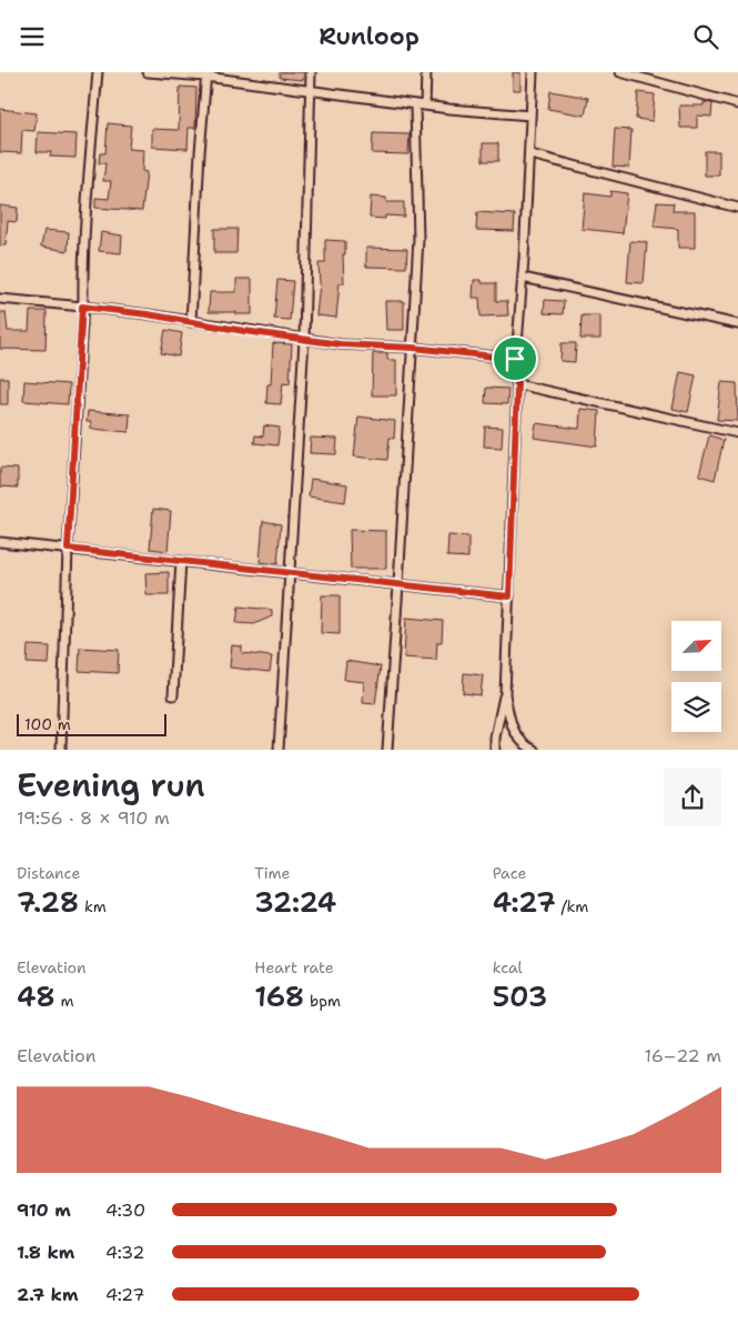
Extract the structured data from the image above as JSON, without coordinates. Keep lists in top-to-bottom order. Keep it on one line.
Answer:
{"scale_bar":"100 m","north":"top right","page":{"header":"Runloop","scale":"100 m","heading":["Evening run","19:56 · 8 × 910 m"],"stats":[["Distance","7.28 km"],["Time","32:24"],["Pace","4:27 /km"],["Elevation","48 m"],["Heart rate","168 bpm"],["kcal","503"]],"chart":["Elevation","16–22 m"],"list":[{"name":"910 m","note":"4:30"},{"name":"1.8 km","note":"4:32"},{"name":"2.7 km","note":"4:27"}]}}
